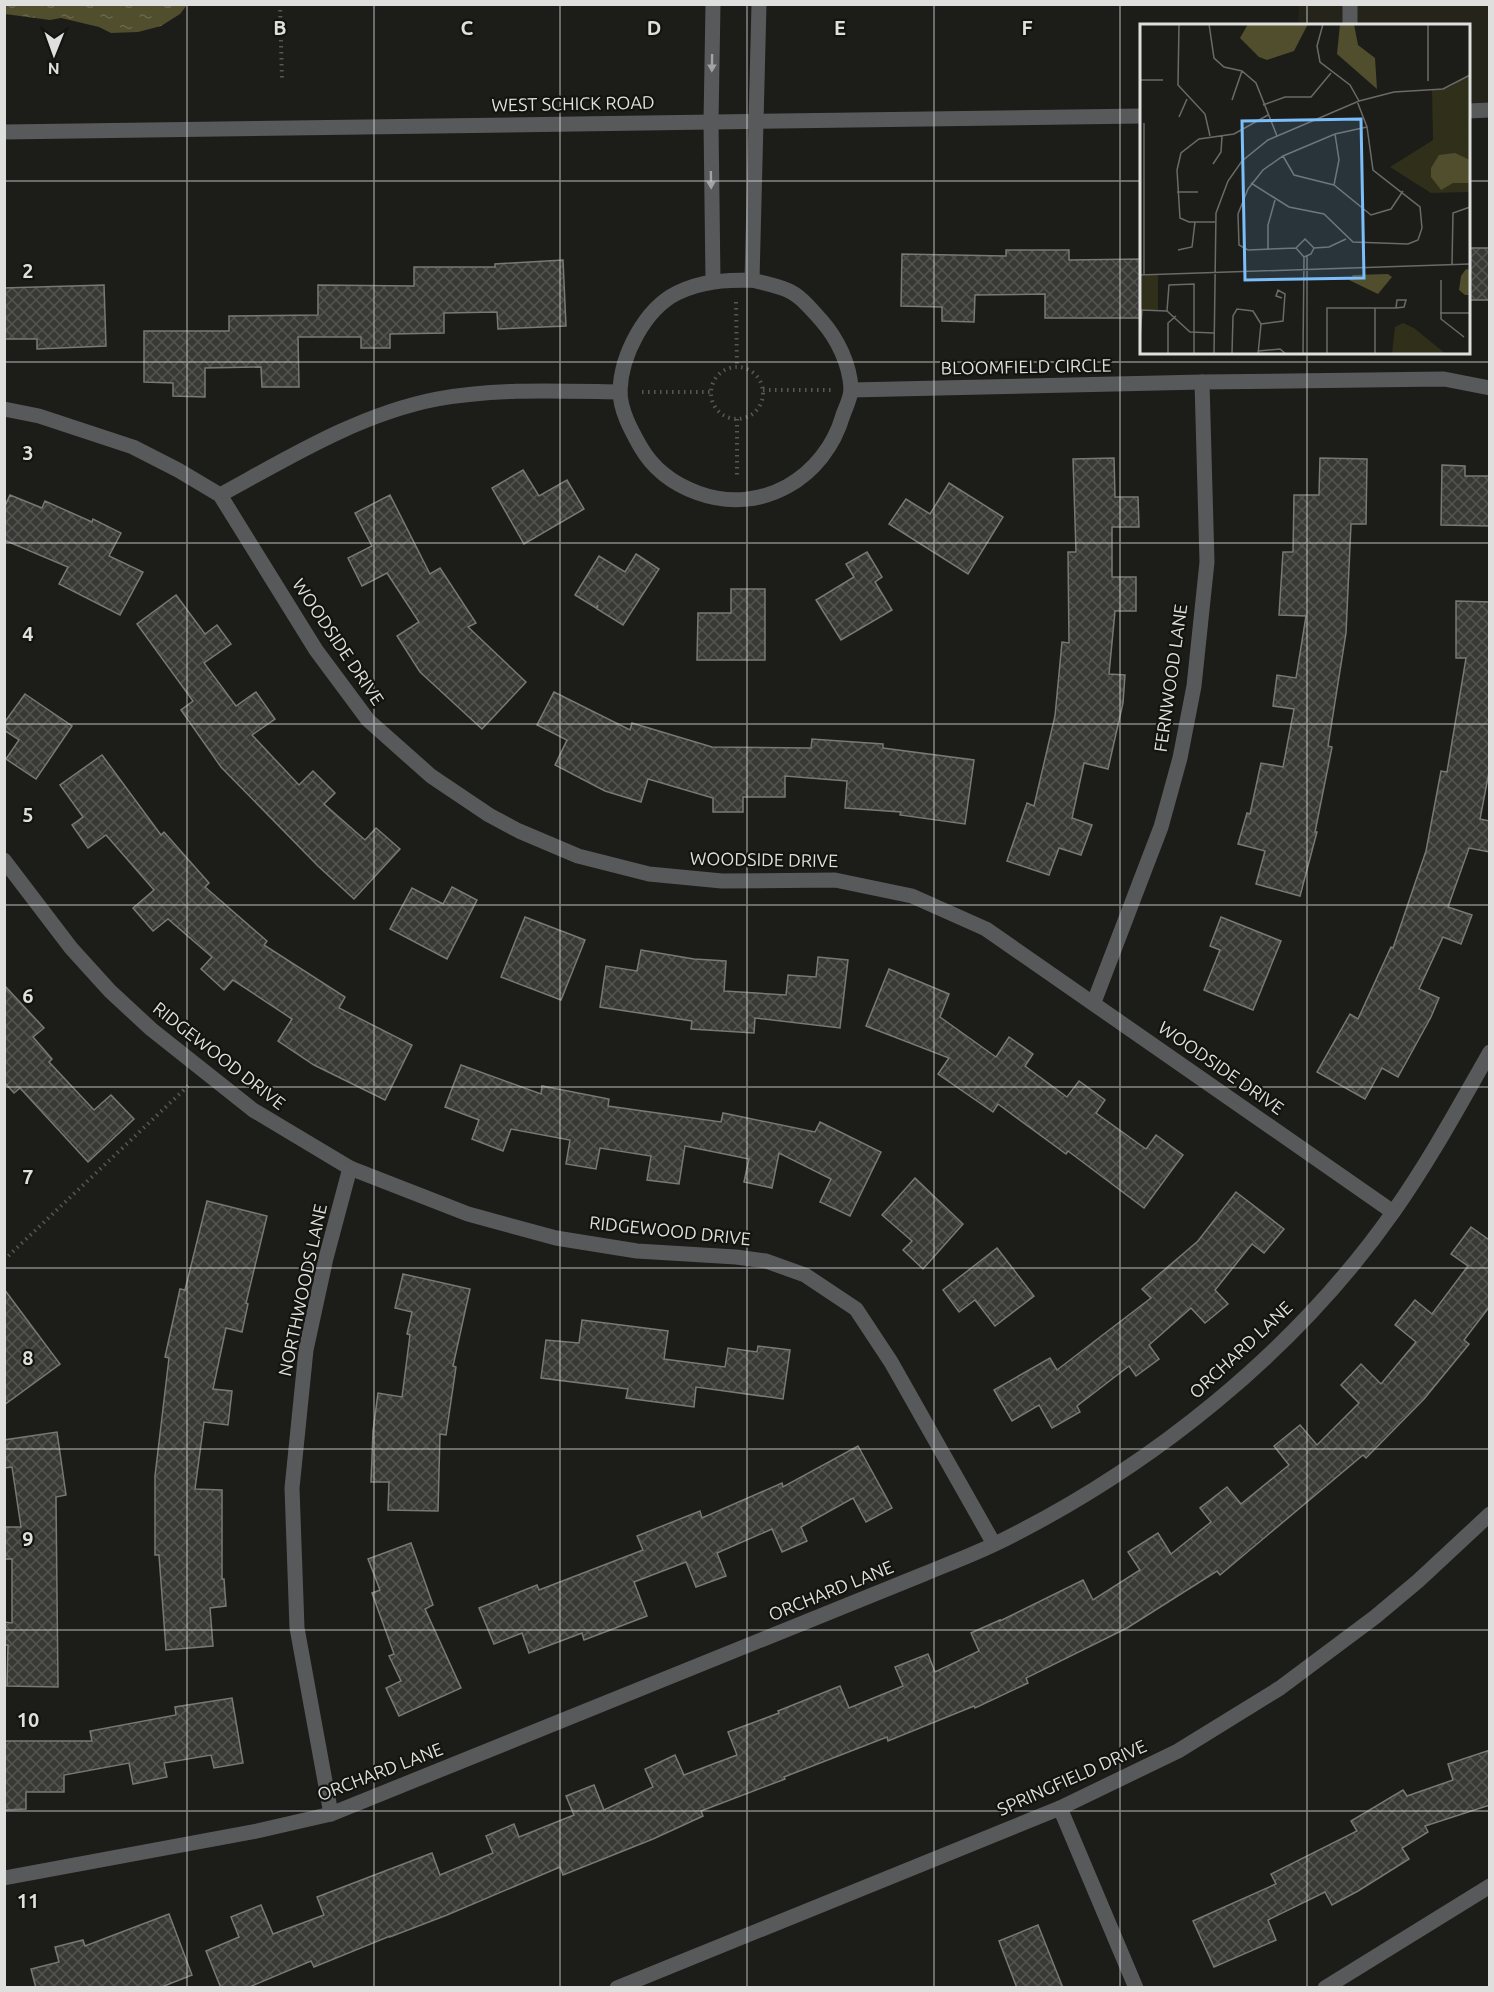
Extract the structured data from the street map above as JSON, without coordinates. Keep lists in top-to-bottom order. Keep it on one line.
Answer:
{"streets":{"street":["WEST SCHICK ROAD","BLOOMFIELD CIRCLE","WOODSIDE DRIVE","FERNWOOD LANE","RIDGEWOOD DRIVE","NORTHWOODS LANE","ORCHARD LANE","SPRINGFIELD DRIVE"]},"crossings":[["BLOOMFIELD CIRCLE","FERNWOOD LANE"],["WOODSIDE DRIVE","FERNWOOD LANE"],["WOODSIDE DRIVE","ORCHARD LANE"],["RIDGEWOOD DRIVE","NORTHWOODS LANE"],["RIDGEWOOD DRIVE","ORCHARD LANE"],["NORTHWOODS LANE","ORCHARD LANE"]],"north":"bottom","grid":{"columns":["B","C","D","E","F"],"rows":["2","3","4","5","6","7","8","9","10","11"]}}
